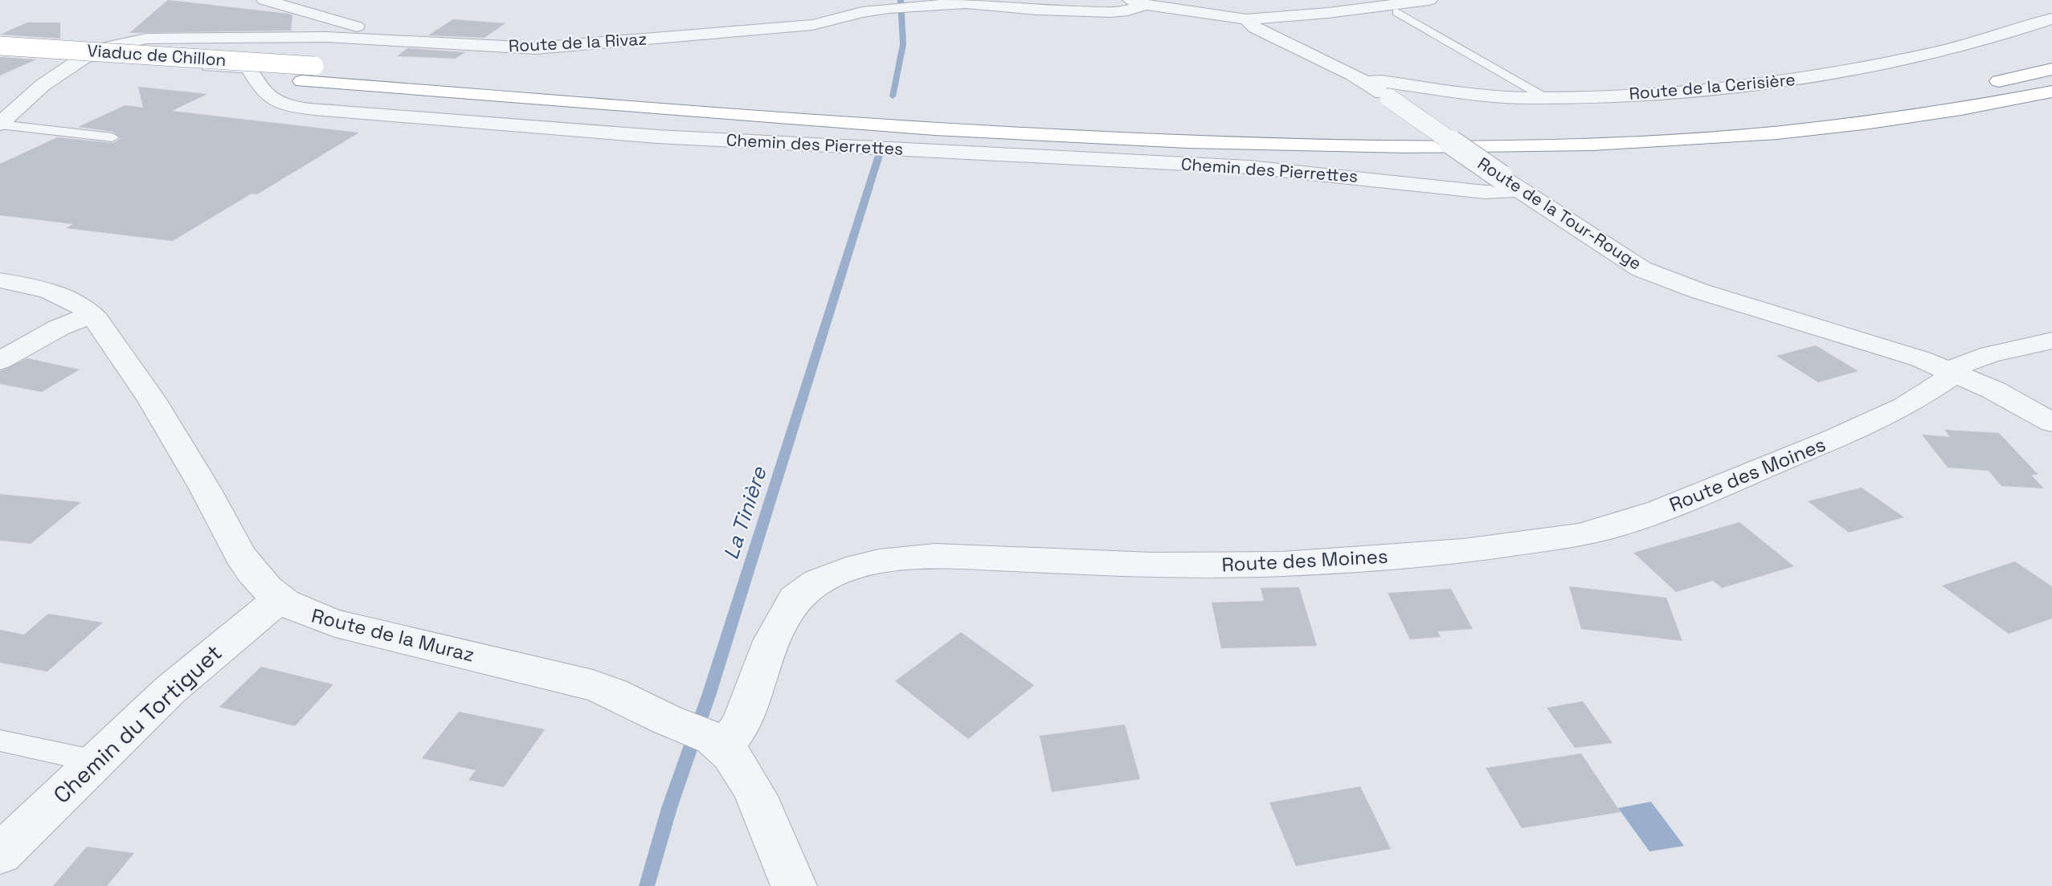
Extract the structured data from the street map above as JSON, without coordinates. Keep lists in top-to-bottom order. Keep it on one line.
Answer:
{"streets":{"highway":["Viaduc de Chillon"],"street":["Route de la Rivaz","Route de la Cerisière","Chemin des Pierrettes","Route de la Tour-Rouge","Route des Moines","Route de la Muraz","Chemin du Tortiguet"]},"crossings":[["Route de la Rivaz","Chemin des Pierrettes"],["Route de la Cerisière","Route de la Tour-Rouge"],["Chemin des Pierrettes","Route de la Tour-Rouge"],["Route de la Tour-Rouge","Route des Moines"],["Route des Moines","Route de la Muraz"],["Route de la Muraz","Chemin du Tortiguet"]],"water":["La Tinière"]}
